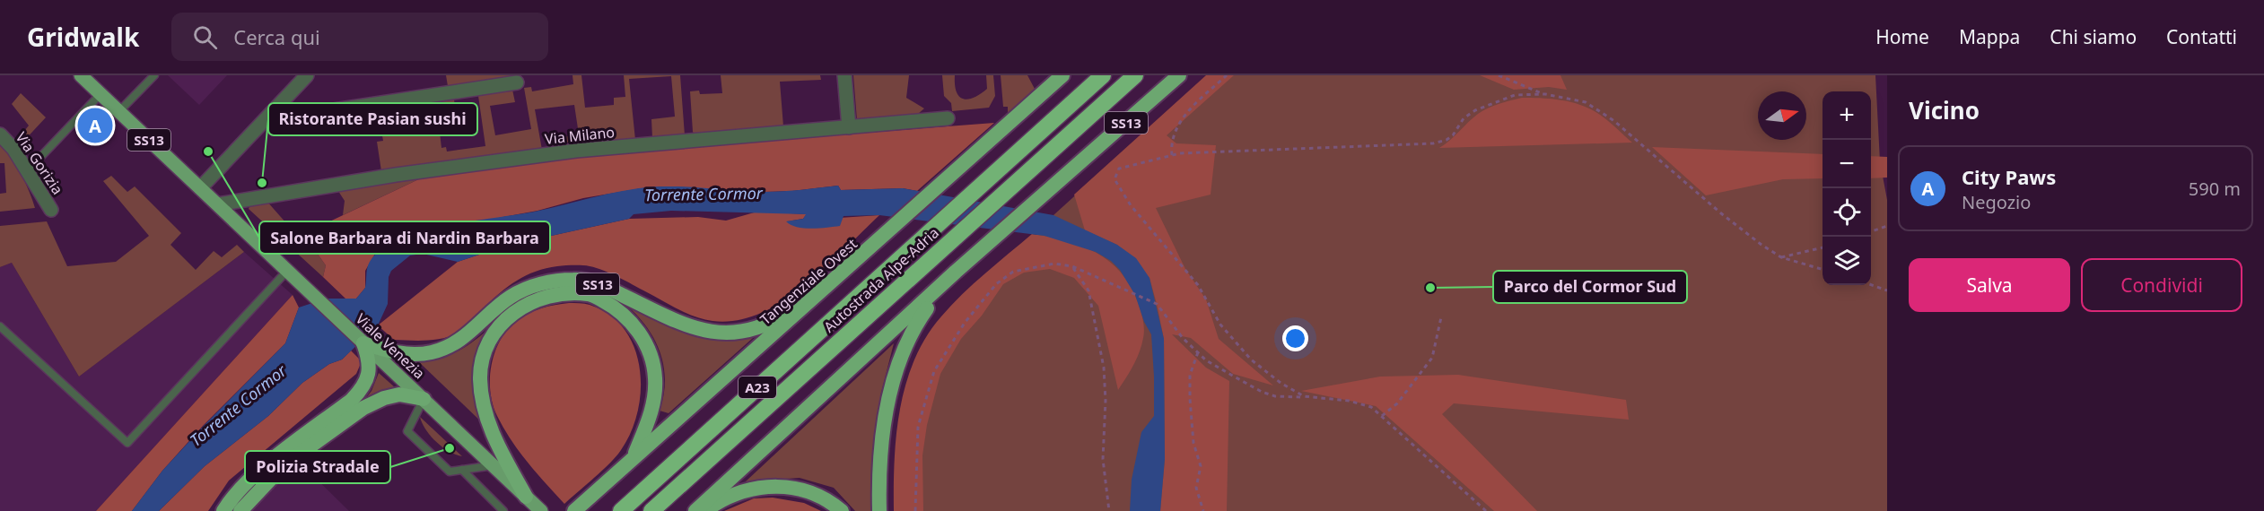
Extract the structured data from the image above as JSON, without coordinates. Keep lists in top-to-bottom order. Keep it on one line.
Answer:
{"streets":{"highway":["SS13","Autostrada Alpe-Adria","Tangenziale Ovest","A23"],"main road":["Viale Venezia"],"street":["Via Milano","Via Gorizia"]},"crossings":[["SS13","Via Milano"],["SS13","Tangenziale Ovest"],["SS13","Viale Venezia"],["Via Milano","Viale Venezia"]],"water":["Torrente Cormor"],"places":["Salone Barbara di Nardin Barbara","Ristorante Pasian sushi","Parco del Cormor Sud","Polizia Stradale"],"north":"right","page":{"header":"Gridwalk","search":"Cerca qui","nav":["Home","Mappa","Chi siamo","Contatti"],"heading":"Vicino","map_buttons":["+","−"],"pins":"A","list":[{"mark":"A","name":"City Paws","note":"Negozio","value":"590 m"}],"buttons":["Salva","Condividi"]}}
